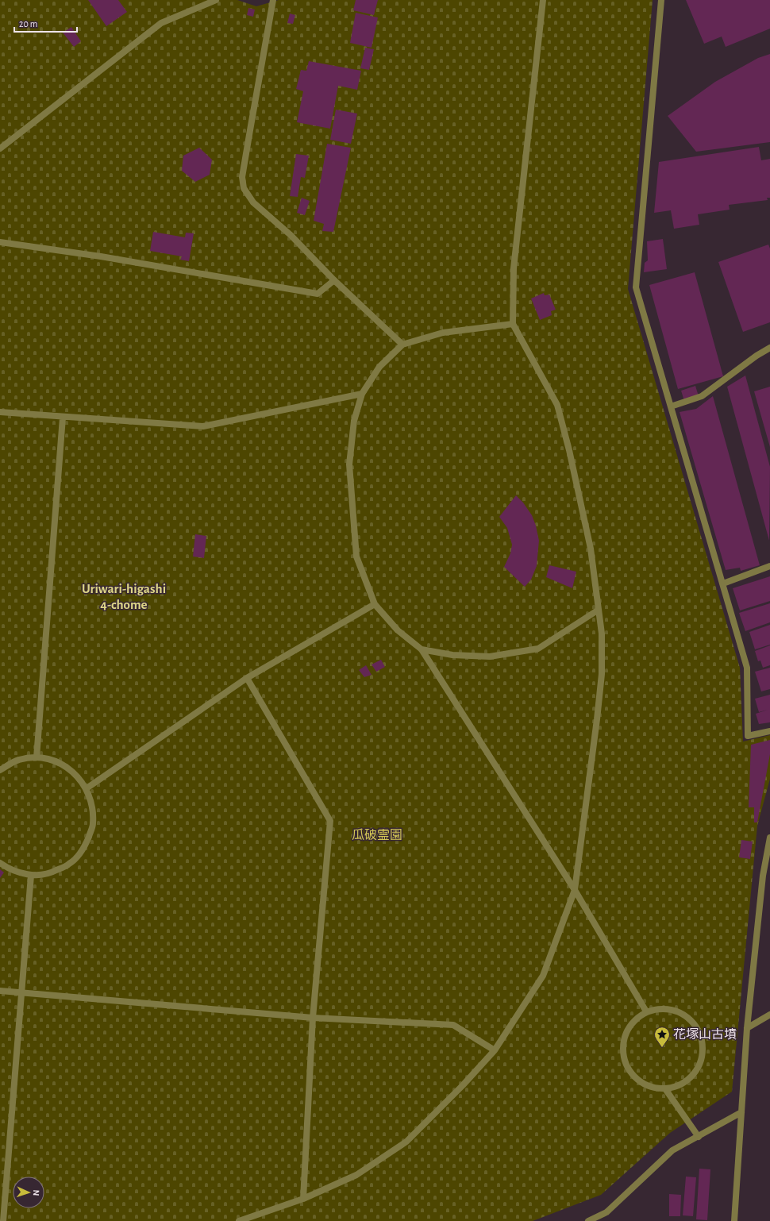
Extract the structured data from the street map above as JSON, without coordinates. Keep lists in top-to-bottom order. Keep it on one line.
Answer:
{"districts":["Uriwari-higashi 4-chome"],"parks":["瓜破霊園"],"places":{"place":["花塚山古墳"]},"scale_bar":"20 m","north":"right"}
